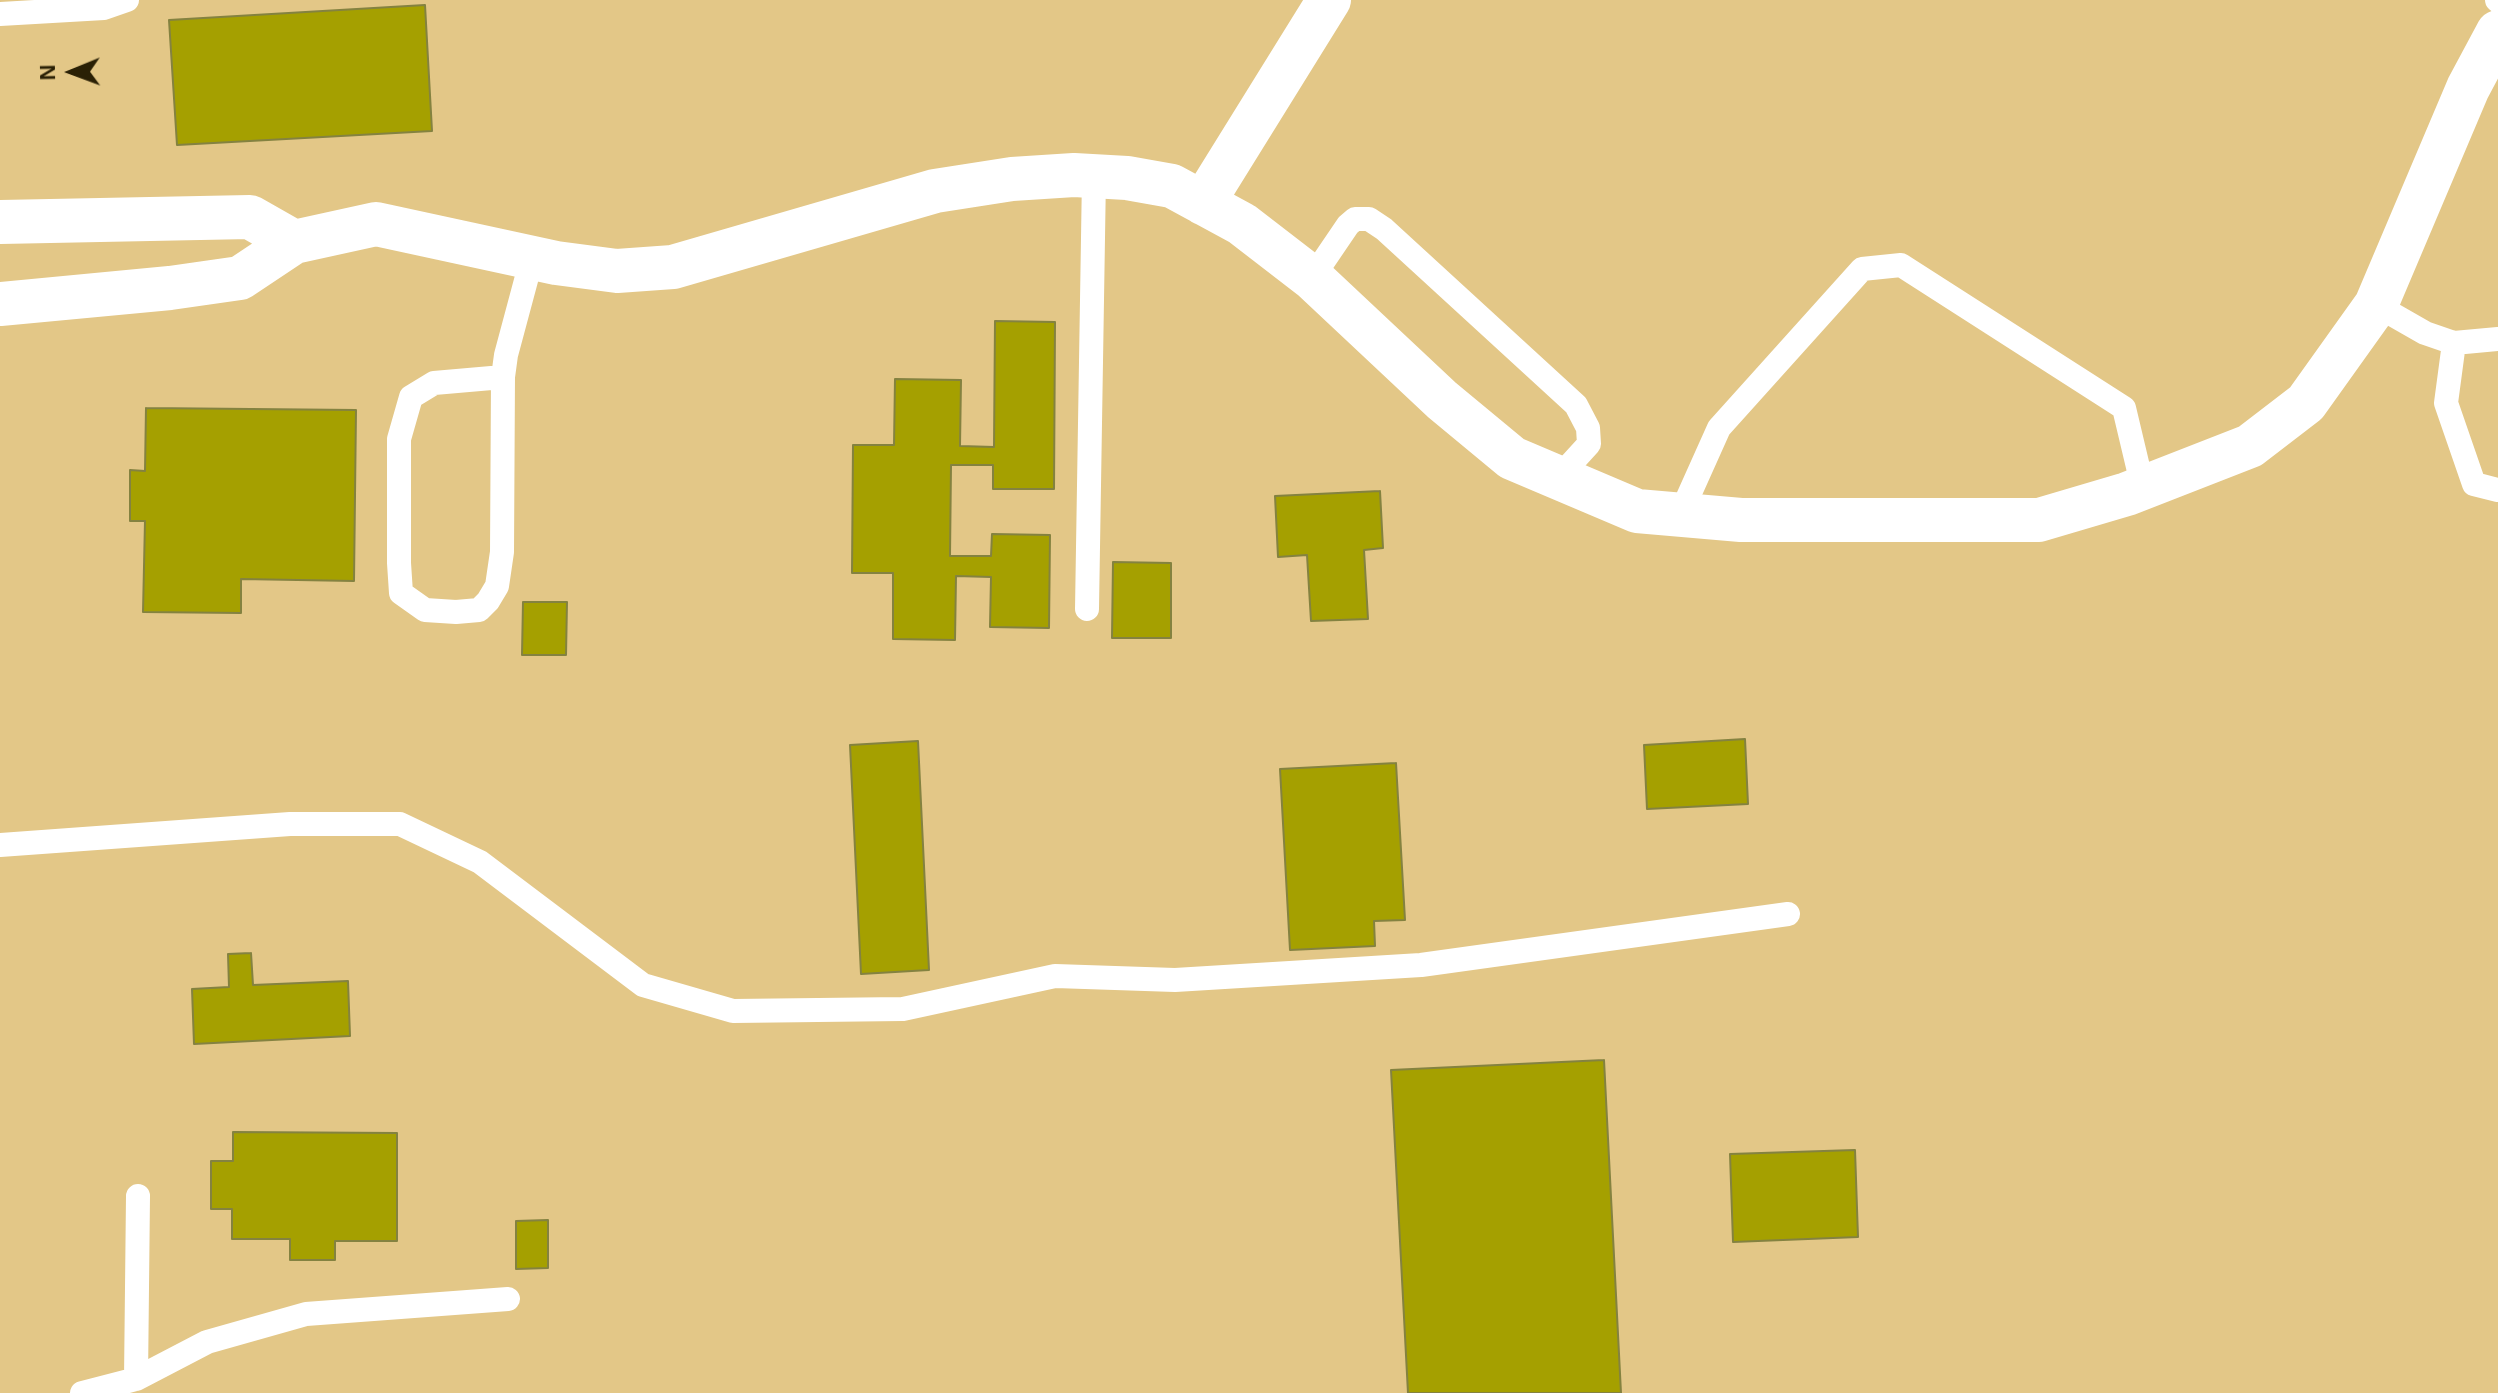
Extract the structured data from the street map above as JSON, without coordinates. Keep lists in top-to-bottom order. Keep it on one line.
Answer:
{"north":"left"}
